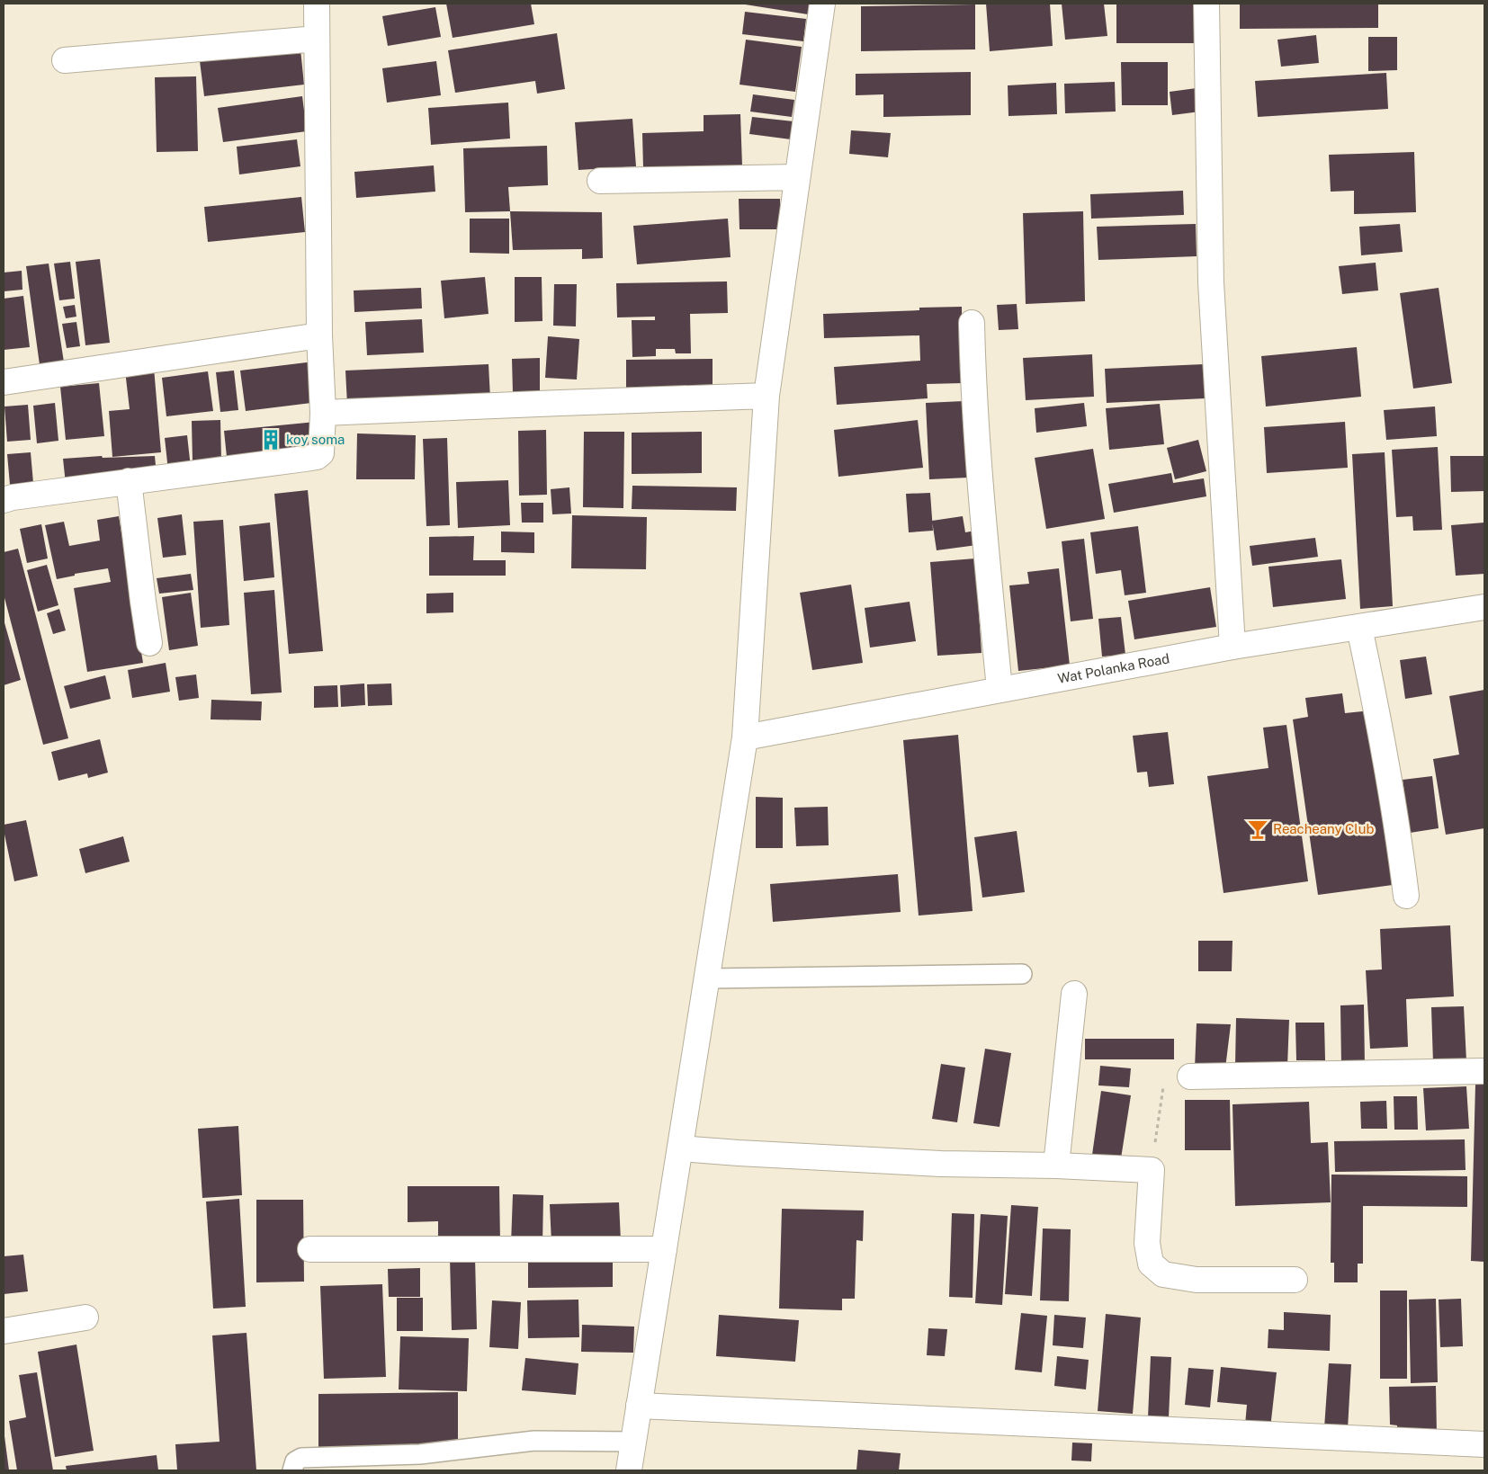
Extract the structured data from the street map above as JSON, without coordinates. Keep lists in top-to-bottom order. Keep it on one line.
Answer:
{"streets":{"street":["Wat Polanka Road"]},"places":{"building":["koy soma"],"bar":["Reacheany Club"]}}
